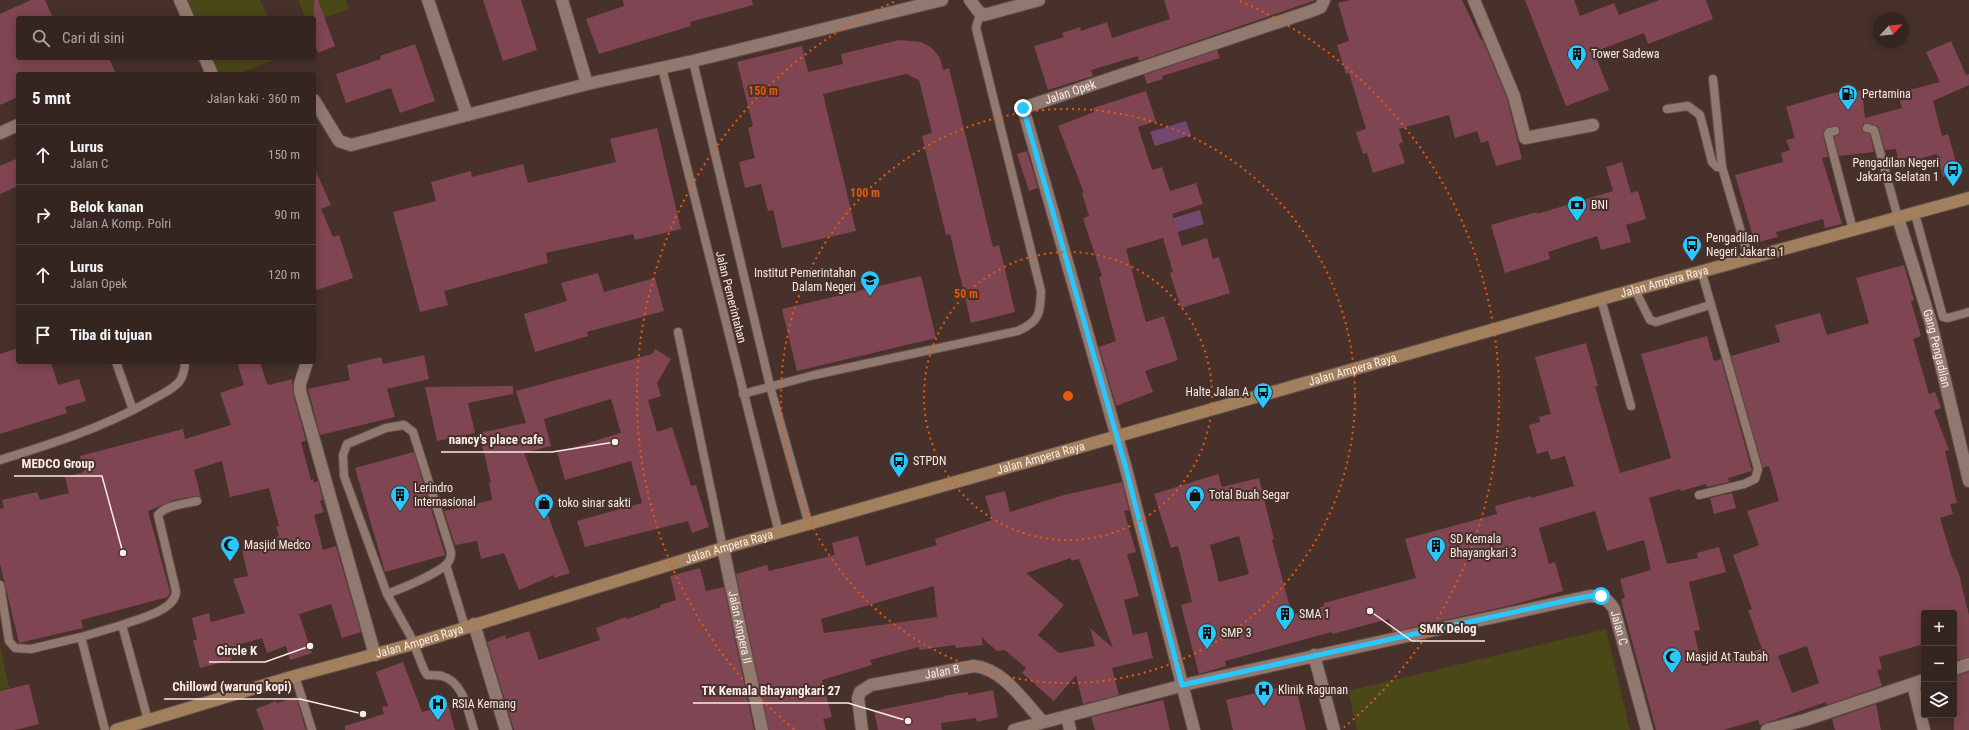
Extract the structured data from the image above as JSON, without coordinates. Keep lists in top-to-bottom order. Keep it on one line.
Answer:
{"streets":{"street":["Jalan Opek","Jalan Ampera Raya","Gang Pengadilan","Jalan Ampera II","Jalan C","Jalan B"],"lane":["Jalan Pemerintahan"]},"crossings":[["Jalan Opek","Jalan Ampera Raya"],["Jalan Ampera Raya","Jalan Pemerintahan"],["Jalan Ampera Raya","Gang Pengadilan"],["Jalan Ampera Raya","Jalan Ampera II"]],"places":{"building":["Tower Sadewa","Lerindro Internasional","SD Kemala Bhayangkari 3","SMA 1","SMP 3"],"fuel station":["Pertamina"],"bus stop":["Pengadilan Negeri Jakarta Selatan 1","Pengadilan Negeri Jakarta 1","Halte Jalan A","STPDN"],"bank":["BNI"],"school or university":["Institut Pemerintahan Dalam Negeri"],"other":["nancy's place cafe","MEDCO Group","SMK Delog","Circle K","Chillowd (warung kopi)","TK Kemala Bhayangkari 27"],"shop":["Total Buah Segar","toko sinar sakti"],"mosque":["Masjid Medco","Masjid At Taubah"],"hospital":["Klinik Ragunan","RSIA Kemang"]},"north":"top right","page":{"search":"Cari di sini","heading":["5 mnt","Jalan kaki · 360 m"],"list":[["Lurus","Jalan C","150 m"],["Belok kanan","Jalan A Komp. Polri","90 m"],["Lurus","Jalan Opek","120 m"],"Tiba di tujuan"],"map_buttons":["+","−"]},"rings":["150 m","100 m","50 m"]}
